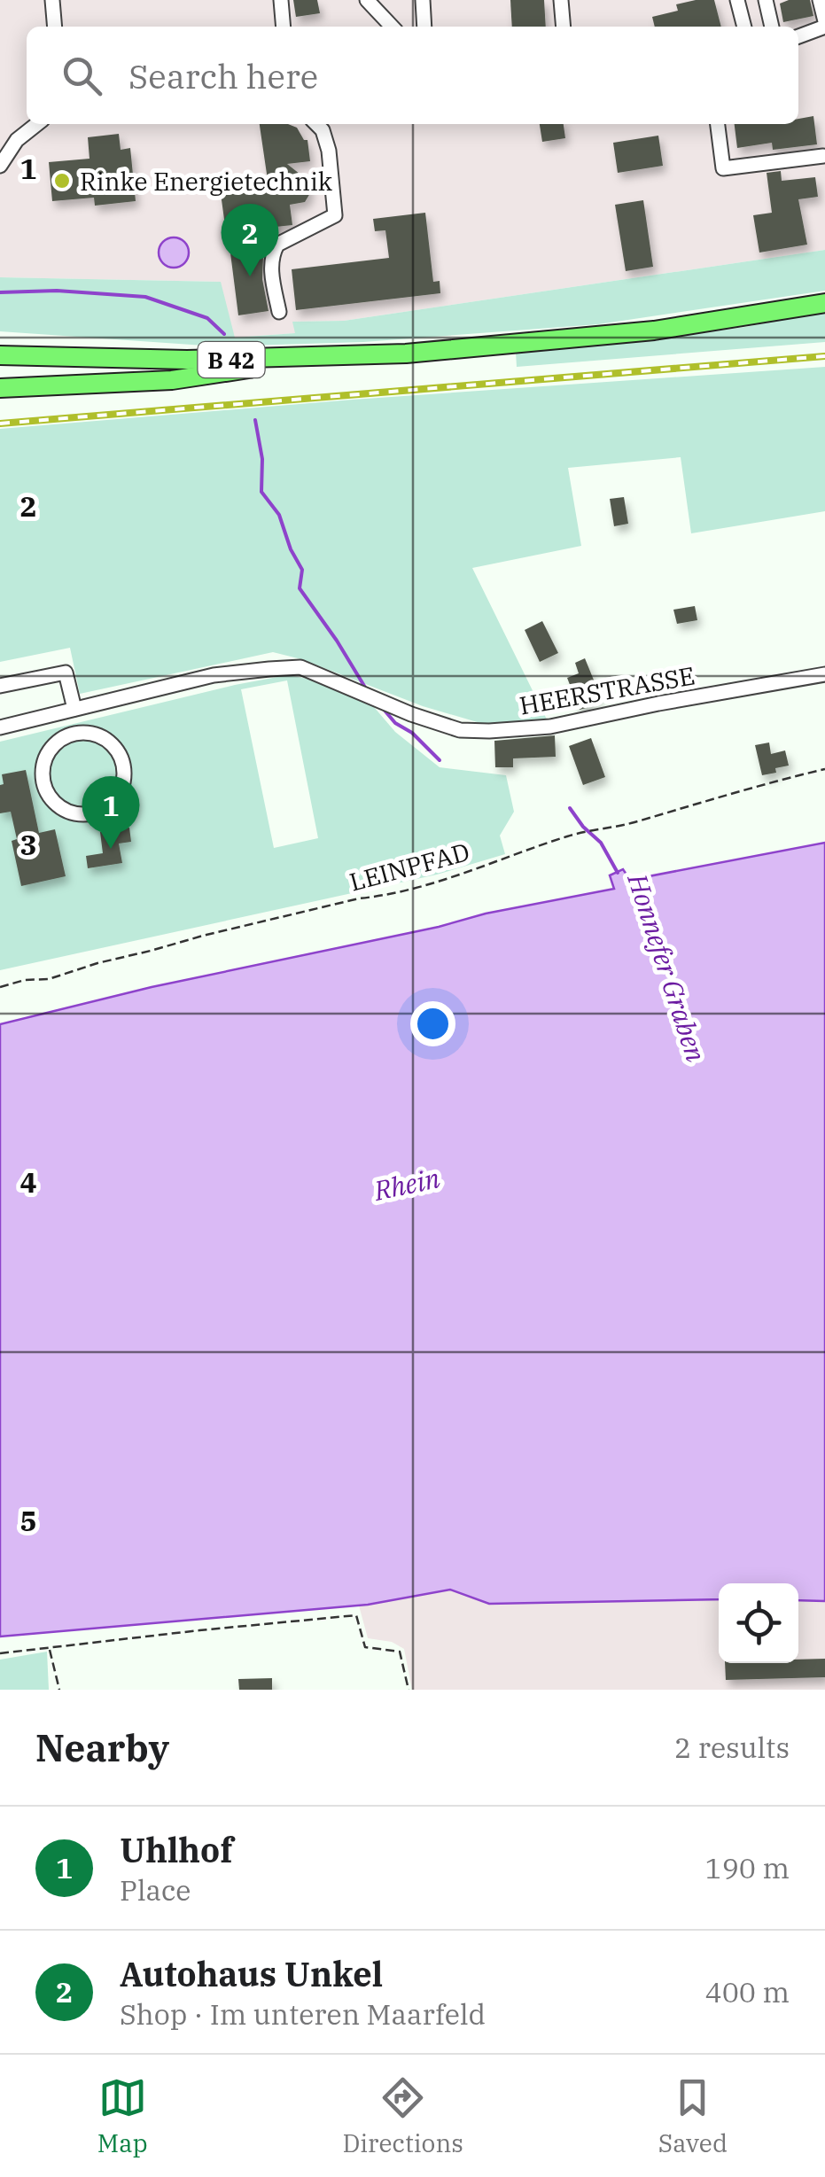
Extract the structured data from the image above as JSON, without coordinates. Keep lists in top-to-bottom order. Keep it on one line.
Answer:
{"streets":{"main road":["B 42"],"street":["HEERSTRASSE"],"path":["LEINPFAD"]},"water":["Honnefer Graben","Rhein"],"places":["Rinke Energietechnik"],"page":{"search":"Search here","pins":["2","1"],"heading":["Nearby","2 results"],"list":[{"mark":"1","name":"Uhlhof","note":"Place","value":"190 m"},{"mark":"2","name":"Autohaus Unkel","note":"Shop · Im unteren Maarfeld","value":"400 m"}],"nav":["Map","Directions","Saved"]},"grid":{"rows":["1","2","3","4","5"]}}
